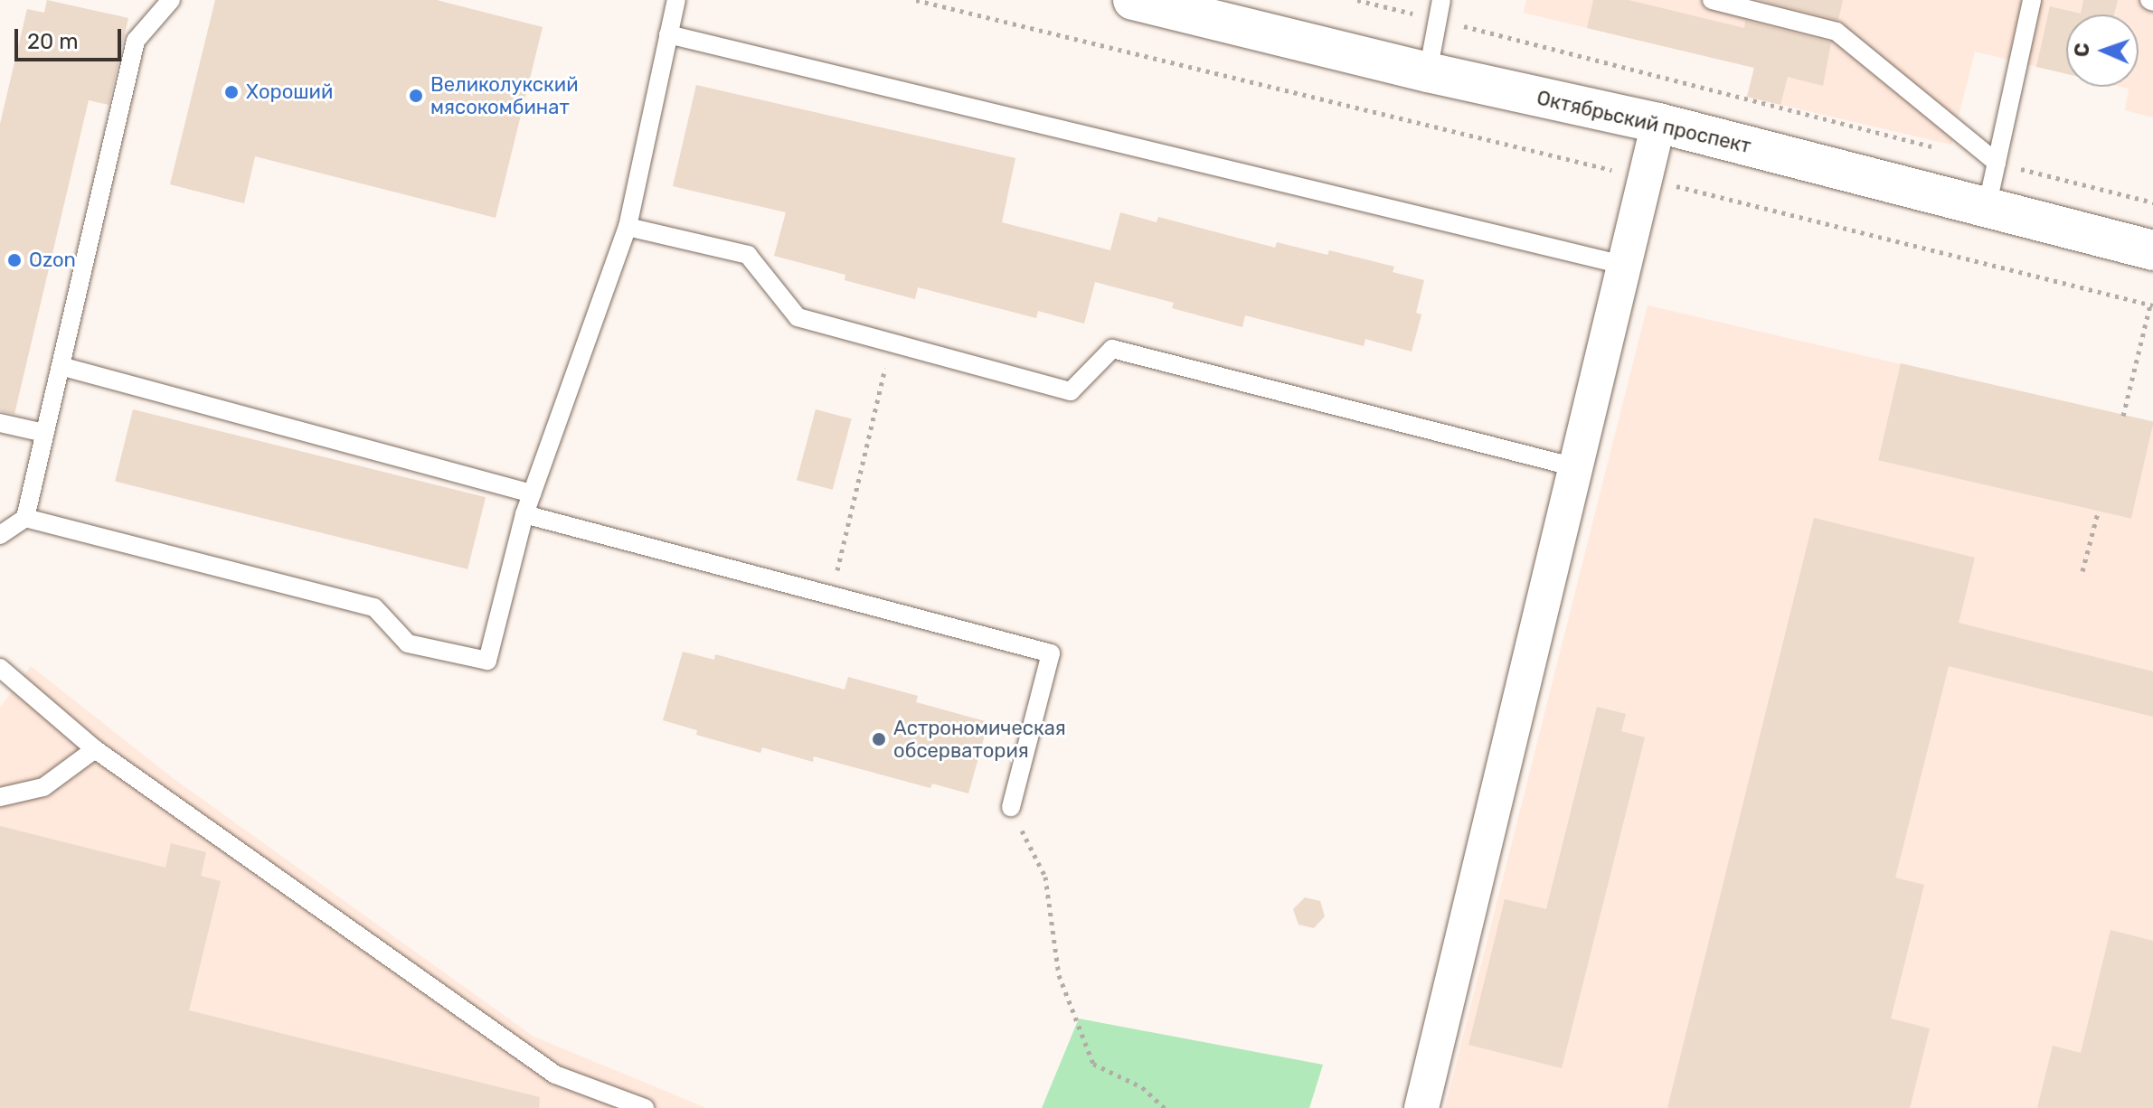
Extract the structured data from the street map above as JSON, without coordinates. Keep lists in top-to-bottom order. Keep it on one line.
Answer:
{"streets":{"main road":["Октябрьский проспект"]},"places":["Хороший","Великолукский мясокомбинат","Ozon","Aстрономическая обсерватория"],"scale_bar":"20 m","north":"left"}
